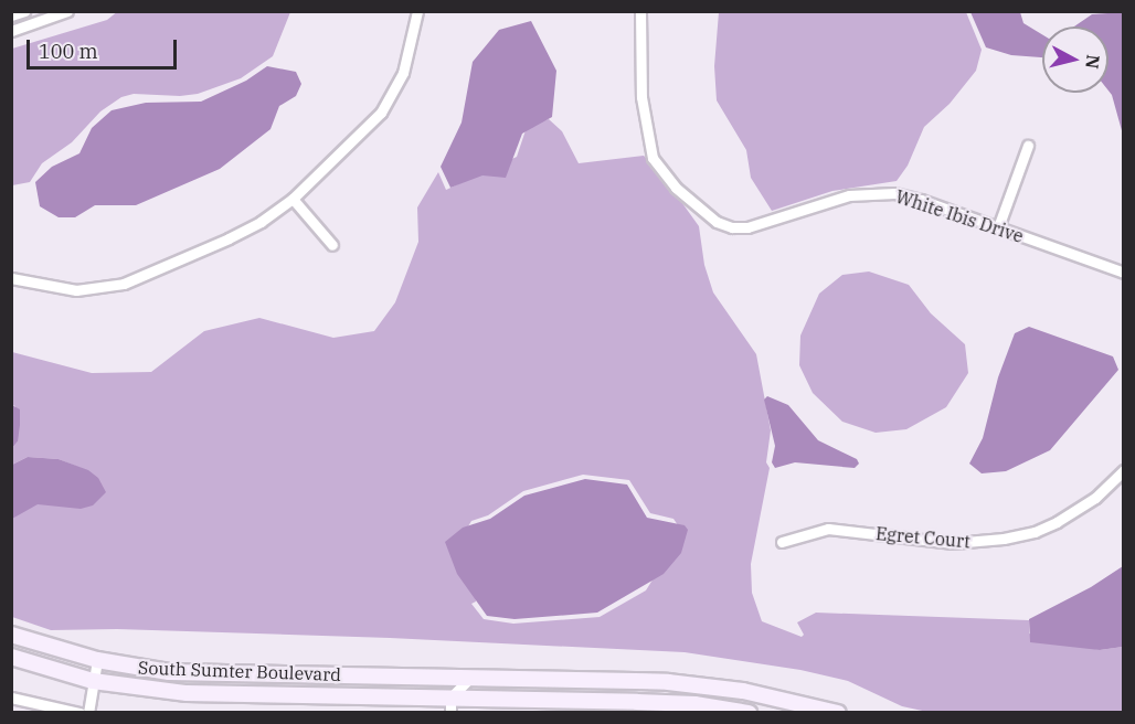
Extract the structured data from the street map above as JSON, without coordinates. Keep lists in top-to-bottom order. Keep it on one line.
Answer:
{"streets":{"main road":["South Sumter Boulevard"],"street":["White Ibis Drive","Egret Court"]},"scale_bar":"100 m","north":"right"}
